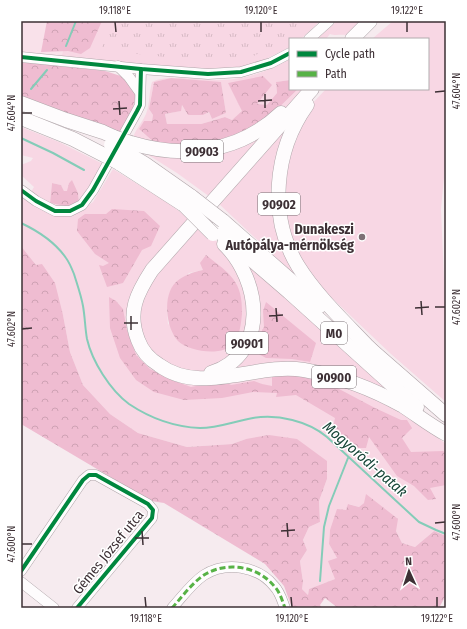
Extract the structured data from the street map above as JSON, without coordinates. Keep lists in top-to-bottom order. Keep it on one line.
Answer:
{"streets":{"highway":["90903","90902","M0","90901","90900"],"street":["Gémes József utca"]},"crossings":[["90903","90901"],["90902","M0"],["M0","90901"],["M0","90900"],["90901","90900"]],"water":["Mogyoródi-patak"],"places":["Dunakeszi Autópálya-mérnökség"],"legend":["Cycle path","Path"],"north":"top","coordinates":["19.118°E","19.120°E","19.122°E","47.604°N","47.602°N","47.600°N"]}
